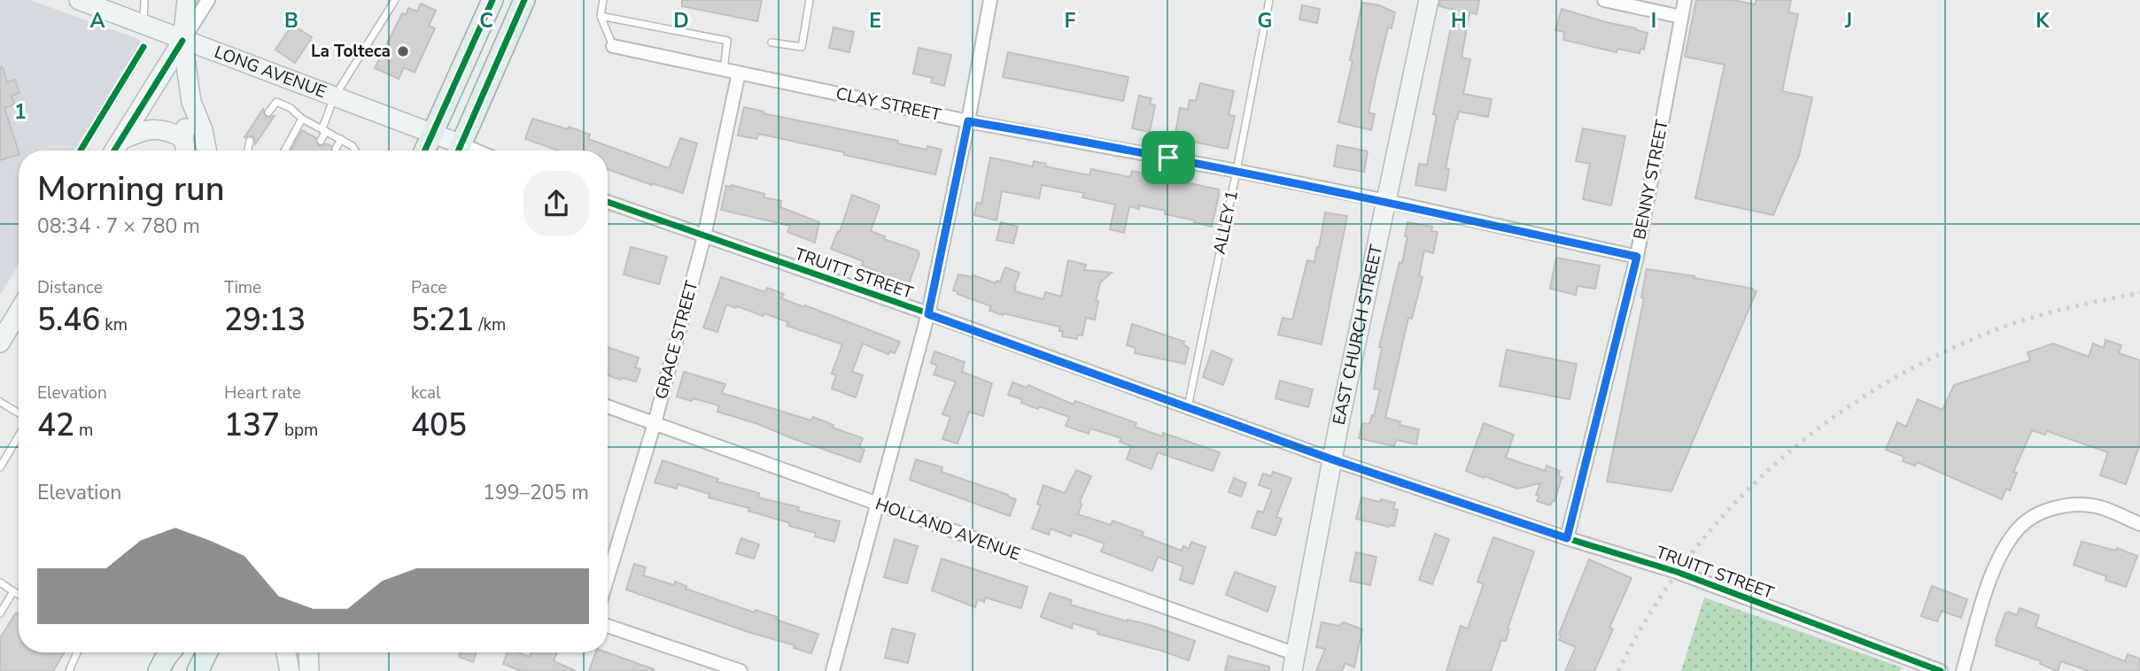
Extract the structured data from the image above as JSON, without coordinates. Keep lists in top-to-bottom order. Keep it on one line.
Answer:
{"streets":{"street":["LONG AVENUE","CLAY STREET","BENNY STREET","TRUITT STREET","EAST CHURCH STREET","GRACE STREET","HOLLAND AVENUE"],"lane":["ALLEY 1"]},"crossings":[["CLAY STREET","BENNY STREET"],["CLAY STREET","ALLEY 1"],["CLAY STREET","EAST CHURCH STREET"],["CLAY STREET","GRACE STREET"],["BENNY STREET","TRUITT STREET"],["ALLEY 1","TRUITT STREET"],["TRUITT STREET","EAST CHURCH STREET"],["TRUITT STREET","GRACE STREET"],["EAST CHURCH STREET","HOLLAND AVENUE"],["GRACE STREET","HOLLAND AVENUE"]],"places":["La Tolteca"],"page":{"heading":["Morning run","08:34 · 7 × 780 m"],"stats":[["Distance","5.46 km"],["Time","29:13"],["Pace","5:21 /km"],["Elevation","42 m"],["Heart rate","137 bpm"],["kcal","405"]],"chart":["Elevation","199–205 m"]},"grid":{"columns":["A","B","C","D","E","F","G","H","I","J","K"],"rows":["1"]}}
